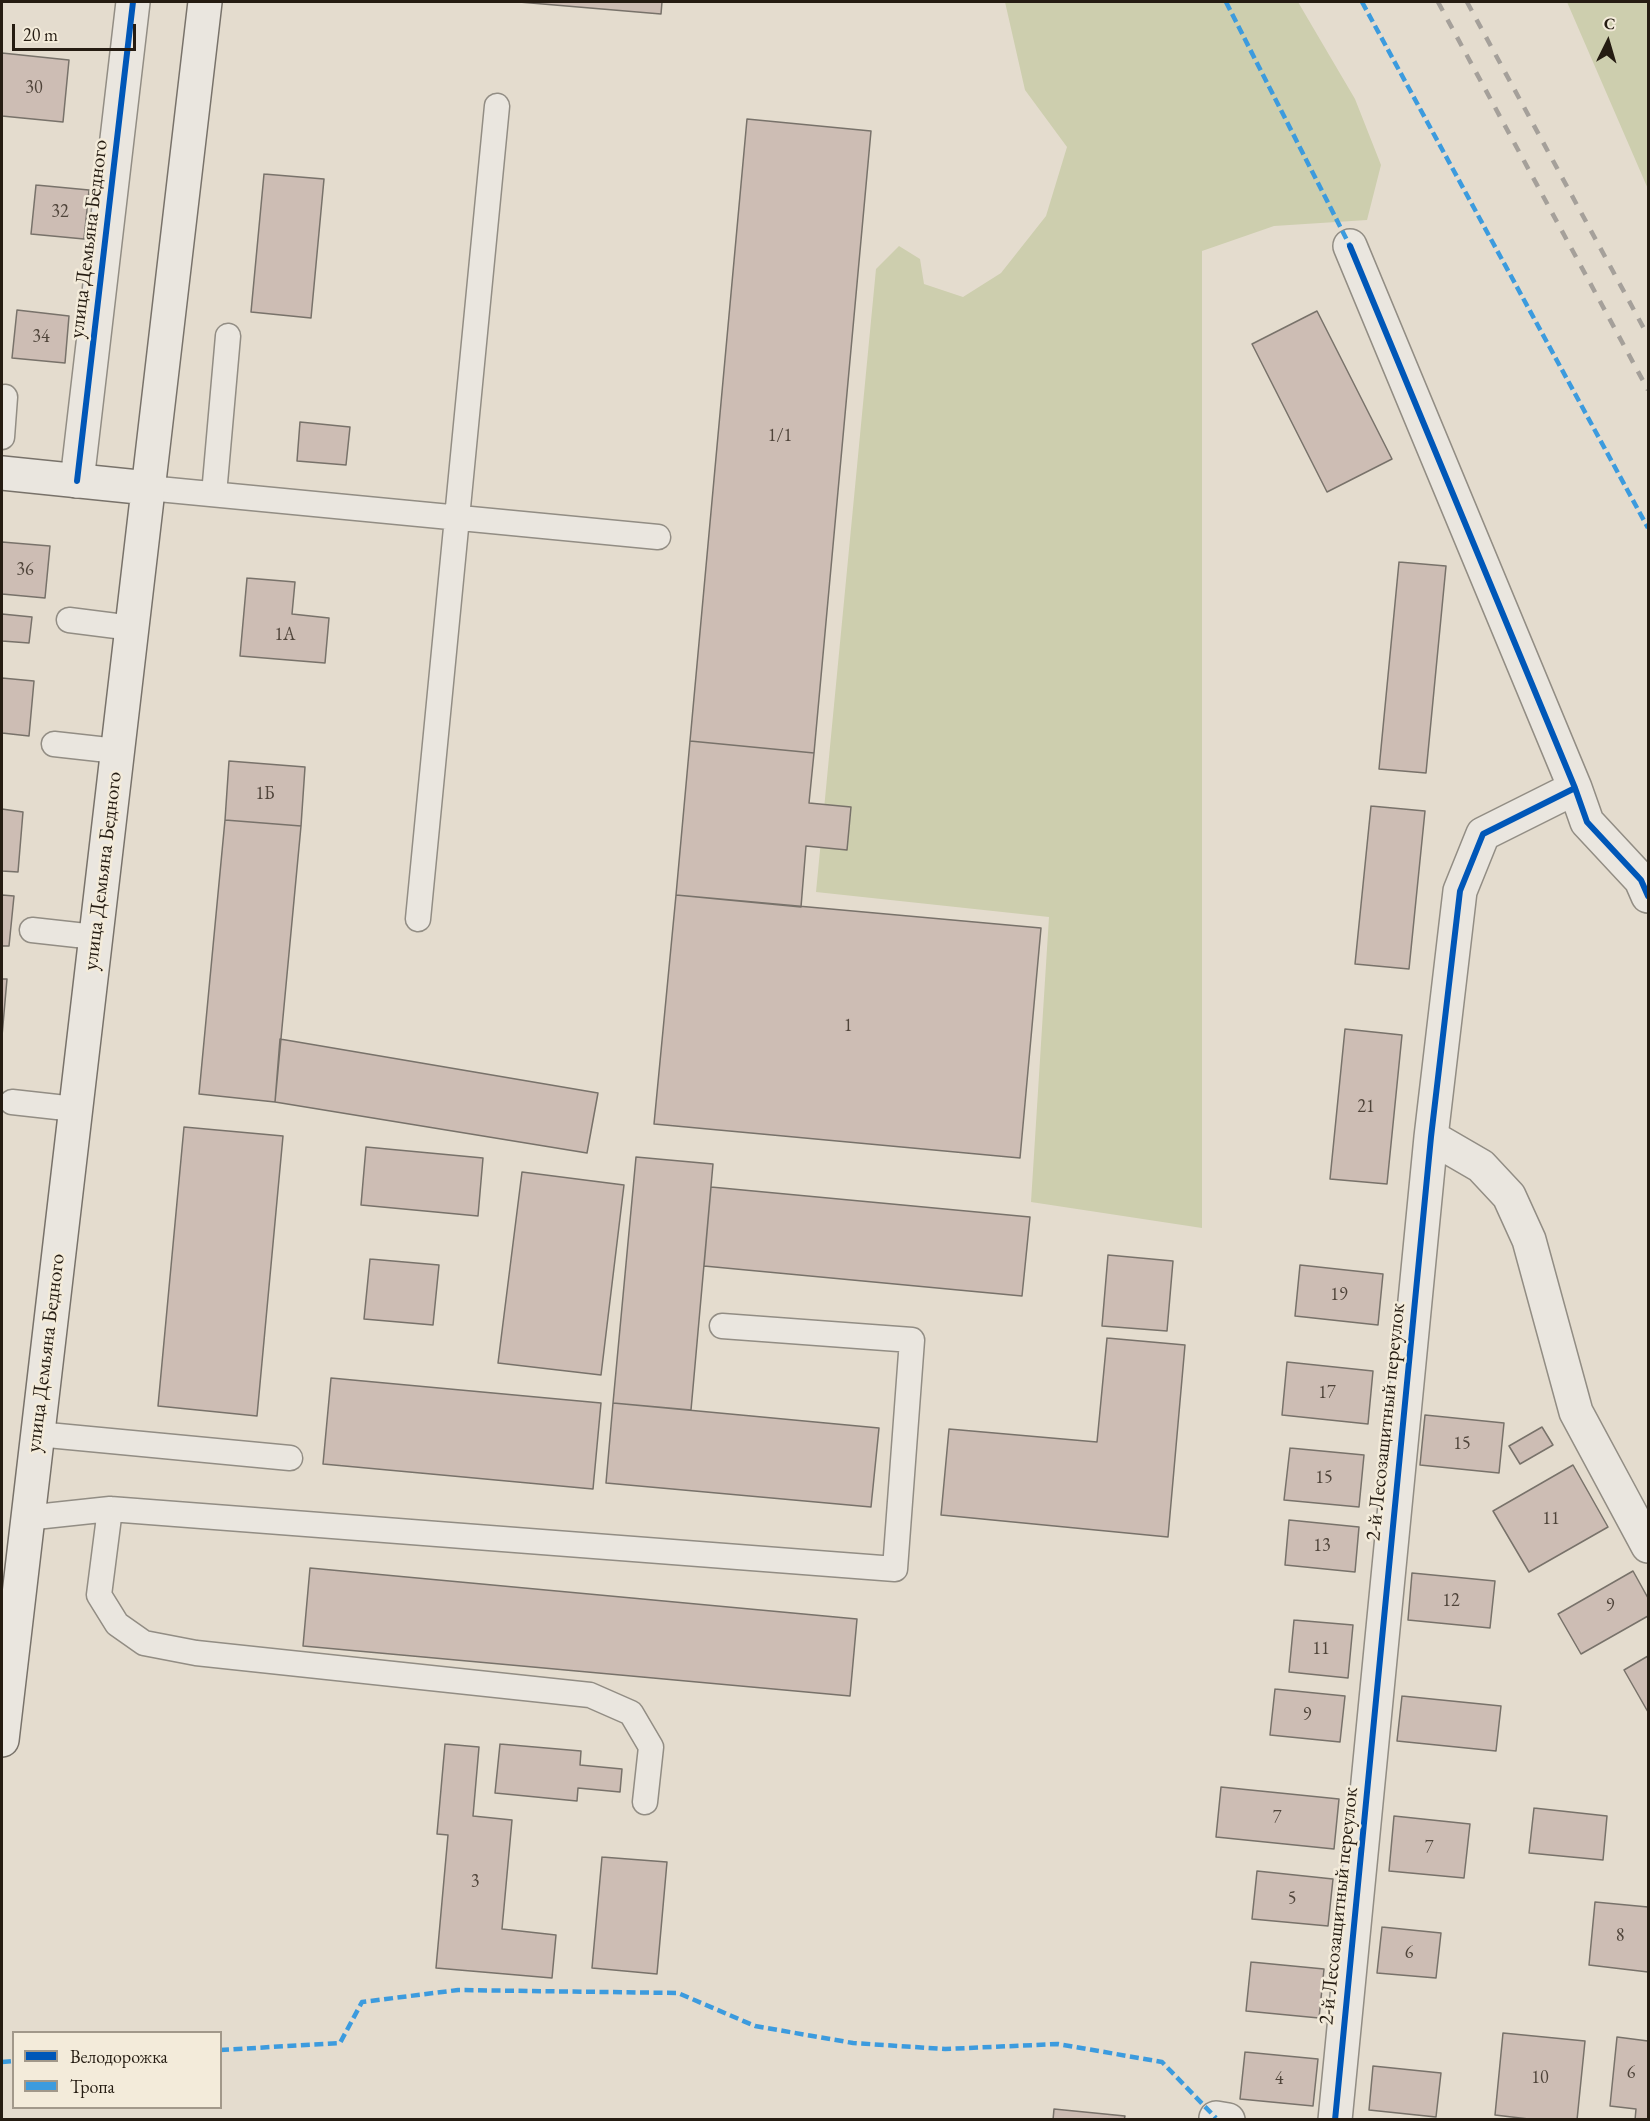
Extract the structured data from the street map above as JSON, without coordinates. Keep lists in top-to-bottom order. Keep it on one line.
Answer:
{"streets":{"street":["улица Демьяна Бедного","2-й Лесозащитный переулок"]},"house_numbers":["30","32","34","1/1","36","1А","1Б","1","21","19","17","15","15","11","13","12","9","11","9","7","7","3","5","8","6","6","10","4"],"legend":["Велодорожка","Тропа"],"scale_bar":"20 m","north":"top"}
